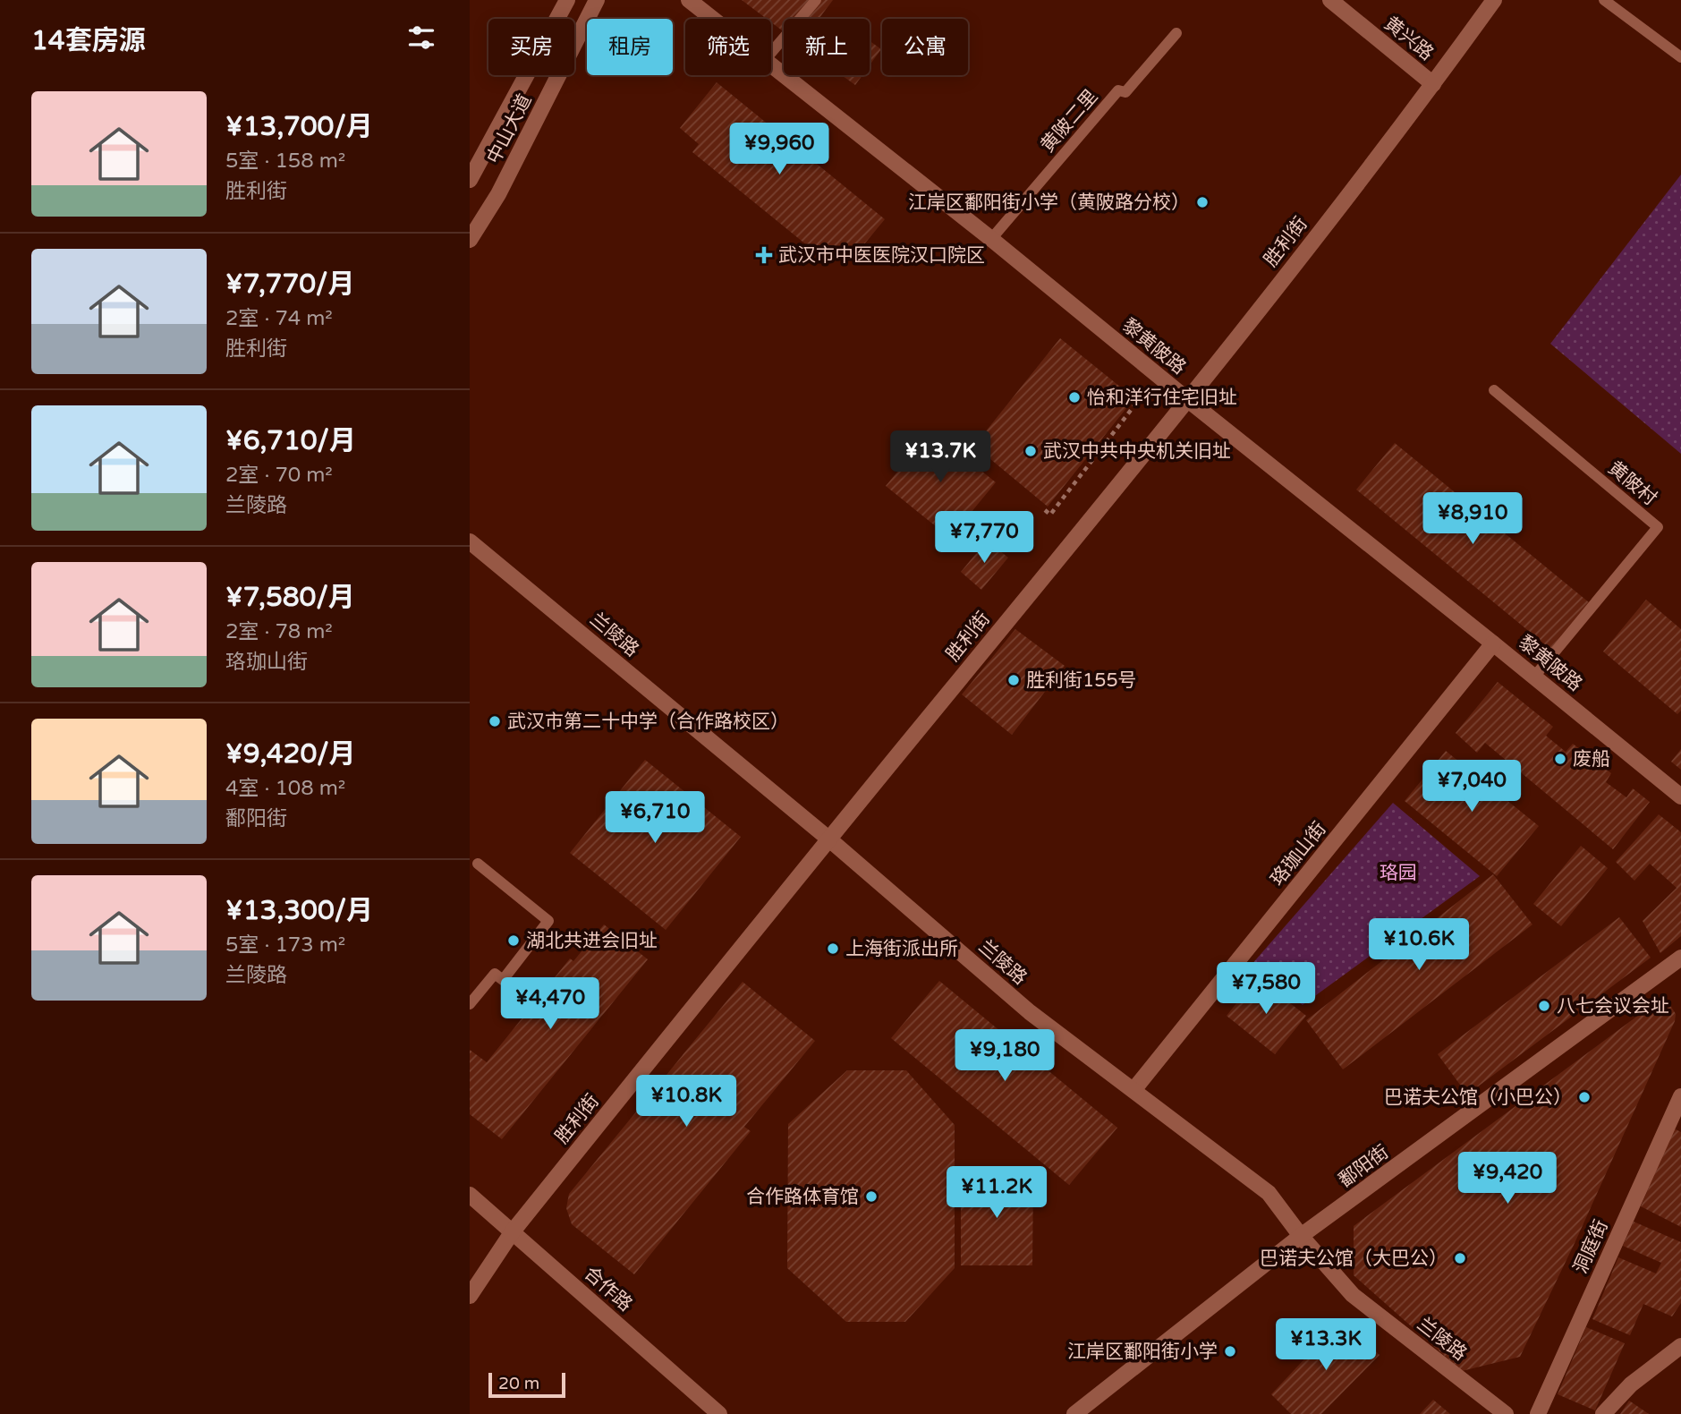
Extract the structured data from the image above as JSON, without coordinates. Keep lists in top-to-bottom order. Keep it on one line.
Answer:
{"streets":{"street":["黄兴路","中山大道","胜利街","黎黄陂路","兰陵路","珞珈山街","鄱阳街","洞庭街","合作路"],"lane":["黄陂二里","黄陂村"]},"crossings":[["黄兴路","胜利街"],["黄陂二里","黎黄陂路"],["胜利街","黎黄陂路"],["胜利街","兰陵路"],["胜利街","合作路"],["黎黄陂路","黄陂村"],["黎黄陂路","珞珈山街"],["兰陵路","珞珈山街"],["兰陵路","鄱阳街"]],"parks":["珞园"],"places":{"other":["江岸区鄱阳街小学（黄陂路分校）","怡和洋行住宅旧址","武汉中共中央机关旧址","胜利街155号","武汉市第二十中学（合作路校区）","废船","湖北共进会旧址","上海街派出所","八七会议会址","巴诺夫公馆（小巴公）","合作路体育馆","巴诺夫公馆（大巴公）","江岸区鄱阳街小学"],"health":["武汉市中医医院汉口院区"]},"scale_bar":"20 m","page":{"heading":"14套房源","chip":["买房","租房","筛选","新上","公寓"],"list":[{"name":"¥13,700/月","note":"5室 · 158 m² · 胜利街"},{"name":"¥7,770/月","note":"2室 · 74 m² · 胜利街"},{"name":"¥6,710/月","note":"2室 · 70 m² · 兰陵路"},{"name":"¥7,580/月","note":"2室 · 78 m² · 珞珈山街"},{"name":"¥9,420/月","note":"4室 · 108 m² · 鄱阳街"},{"name":"¥13,300/月","note":"5室 · 173 m² · 兰陵路"}],"price":["¥9,960","¥13.7K","¥8,910","¥7,770","¥7,040","¥6,710","¥10.6K","¥7,580","¥4,470","¥9,180","¥10.8K","¥9,420","¥11.2K","¥13.3K"],"scale":"20 m"}}
